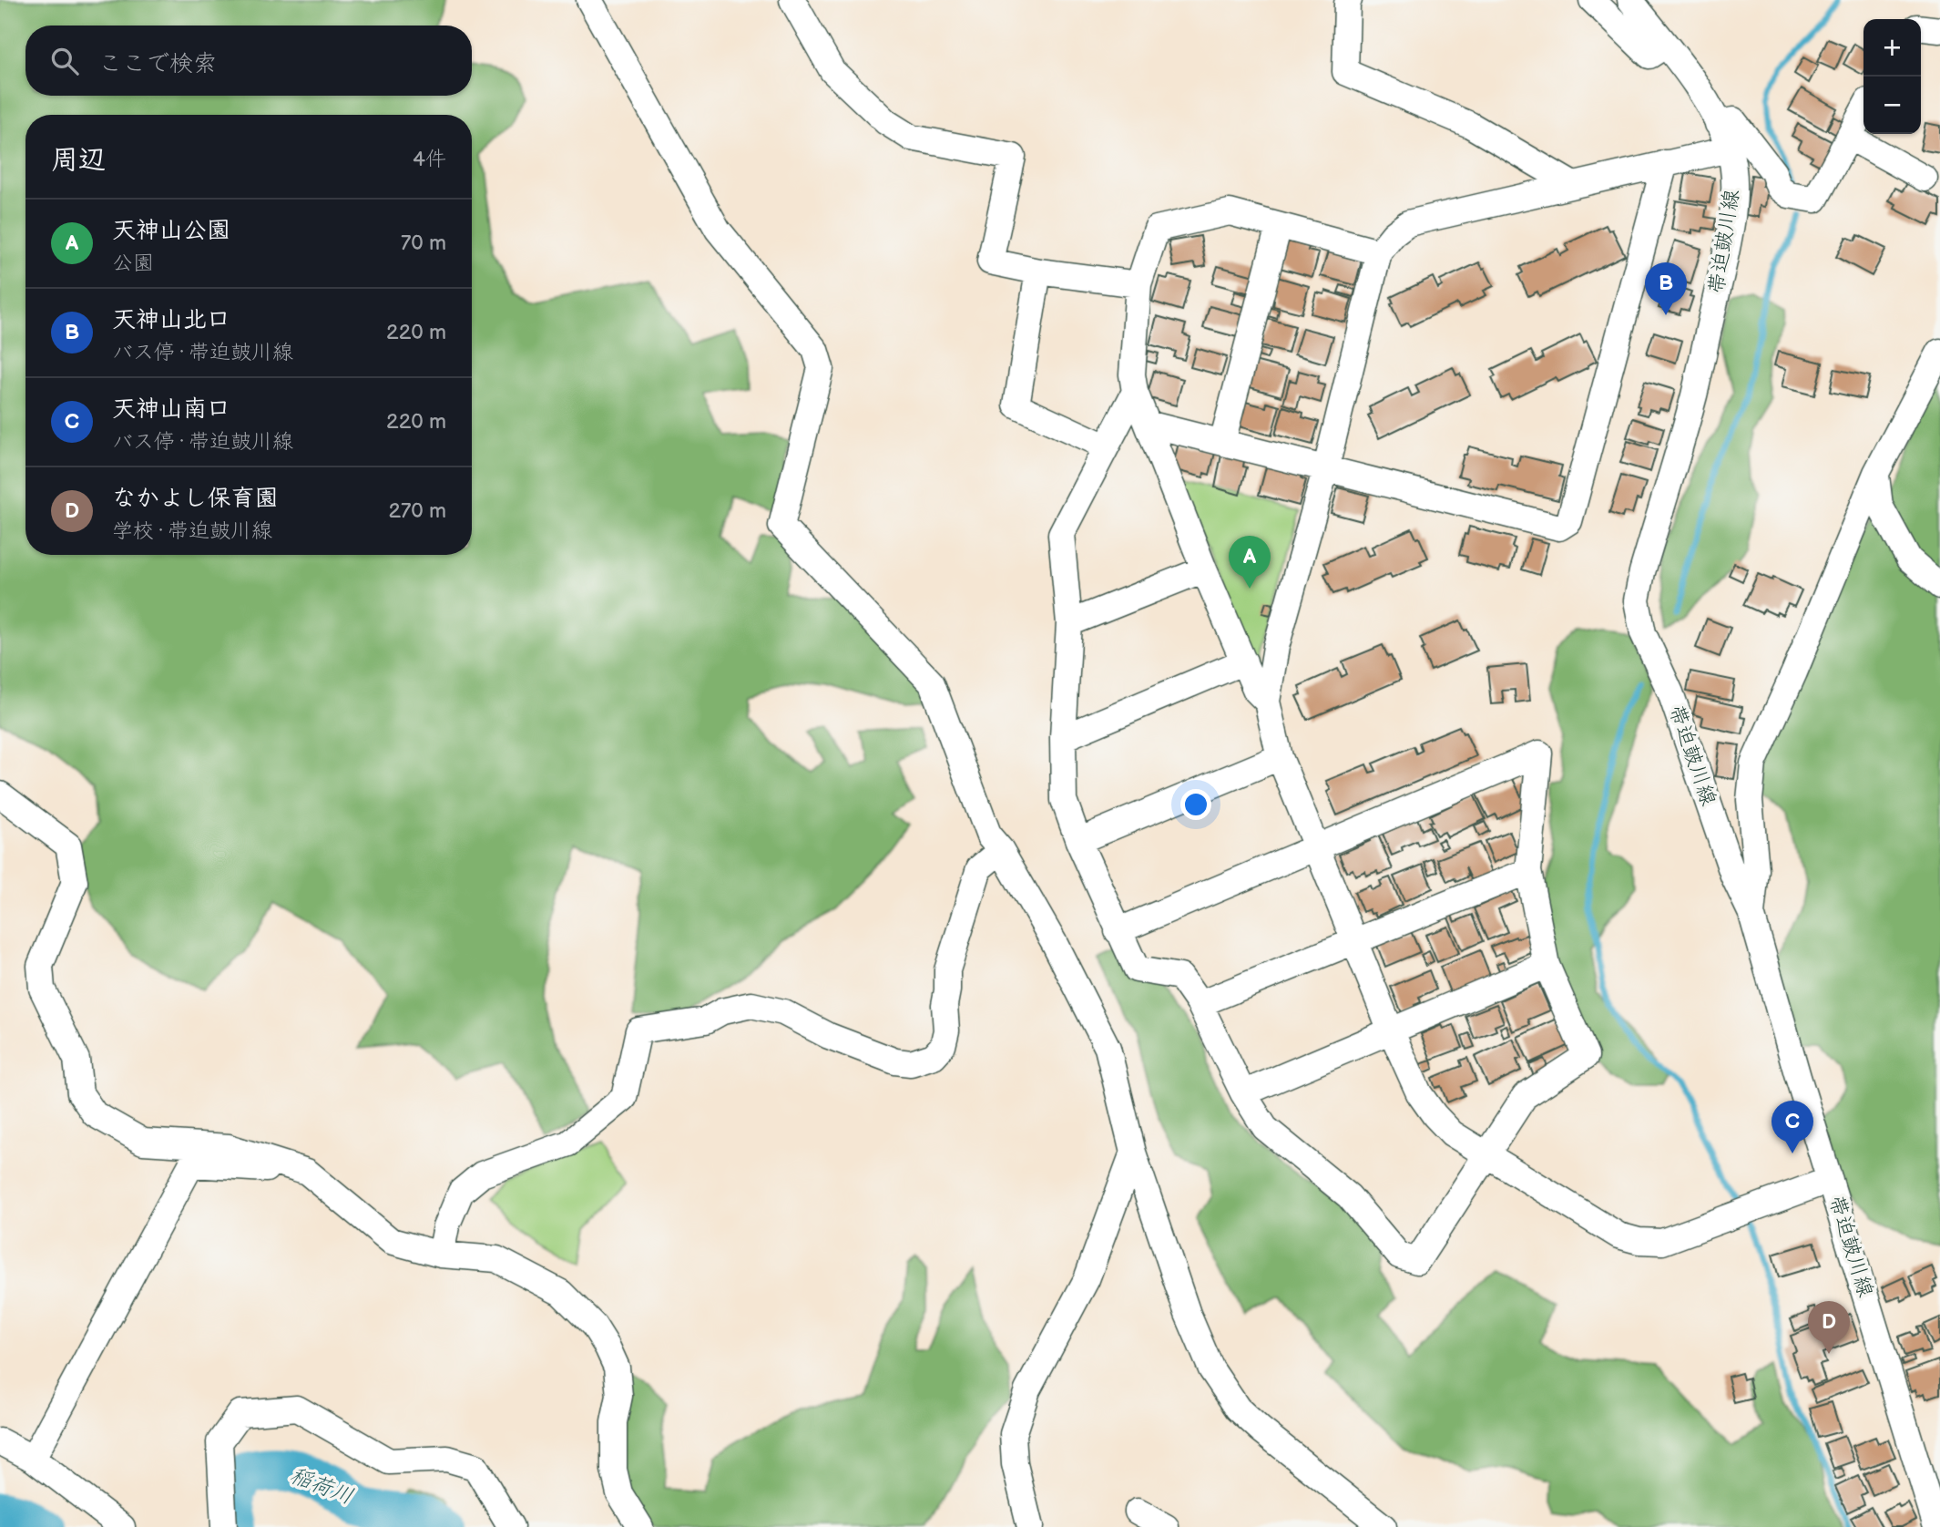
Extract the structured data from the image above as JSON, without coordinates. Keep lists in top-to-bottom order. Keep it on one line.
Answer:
{"streets":{"street":["帯迫皷川線"]},"water":["稲荷川"],"page":{"map_buttons":["+","−"],"search":"ここで検索","heading":["周辺","4件"],"list":[{"mark":"A","name":"天神山公園","note":"公園","value":"70 m"},{"mark":"B","name":"天神山北口","note":"バス停 · 帯迫皷川線","value":"220 m"},{"mark":"C","name":"天神山南口","note":"バス停 · 帯迫皷川線","value":"220 m"},{"mark":"D","name":"なかよし保育園","note":"学校 · 帯迫皷川線","value":"270 m"}],"pins":["B","A","C","D"]}}
